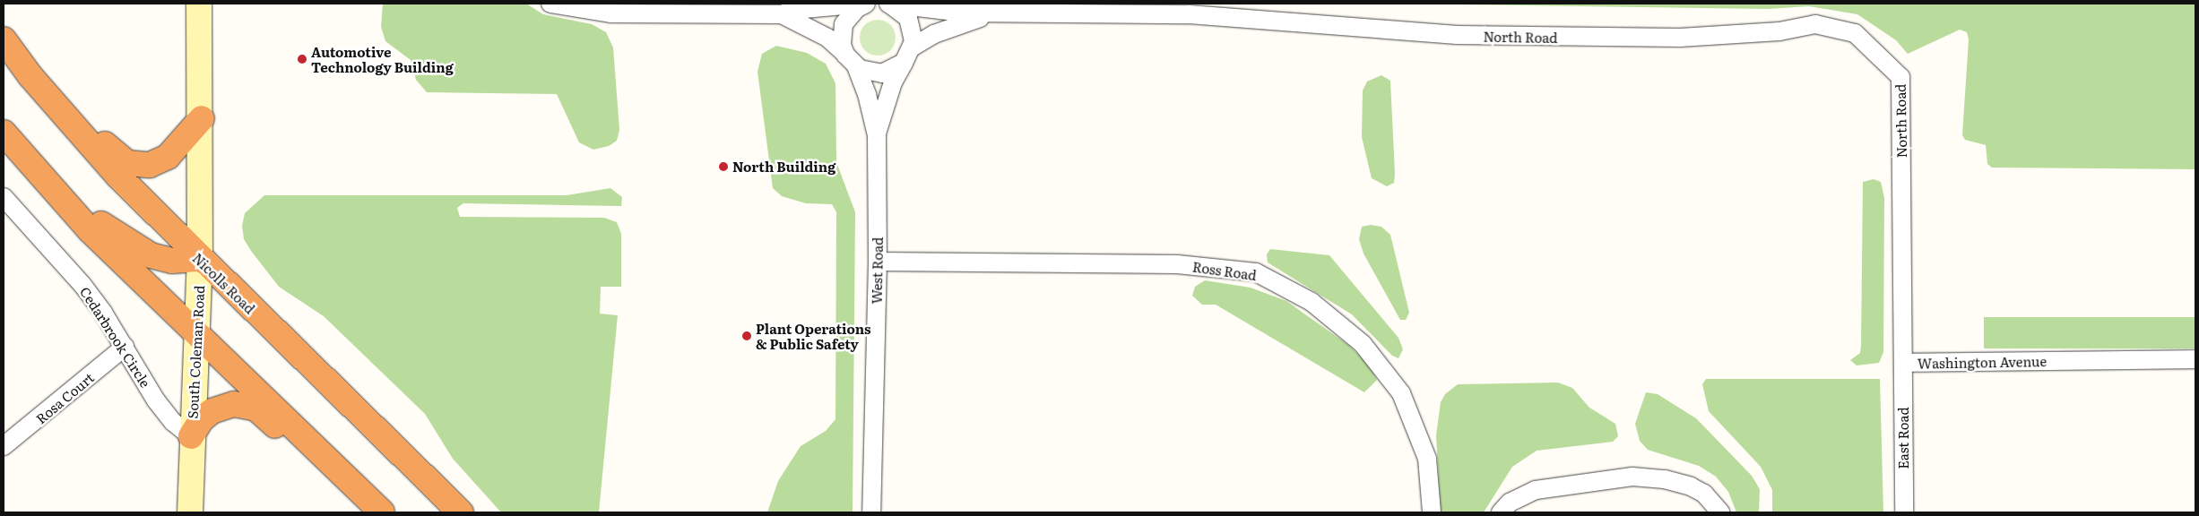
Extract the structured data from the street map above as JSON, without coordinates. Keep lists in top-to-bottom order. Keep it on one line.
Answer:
{"streets":{"highway":["Nicolls Road"],"street":["North Road","West Road","Ross Road","Cedarbrook Circle","South Coleman Road","Washington Avenue","Rosa Court","East Road"]},"crossings":[["North Road","West Road"],["North Road","Washington Avenue"],["West Road","Ross Road"],["Nicolls Road","South Coleman Road"],["Cedarbrook Circle","South Coleman Road"],["Cedarbrook Circle","Rosa Court"],["Washington Avenue","East Road"]],"places":["Automotive Technology Building","North Building","Plant Operations & Public Safety"]}
